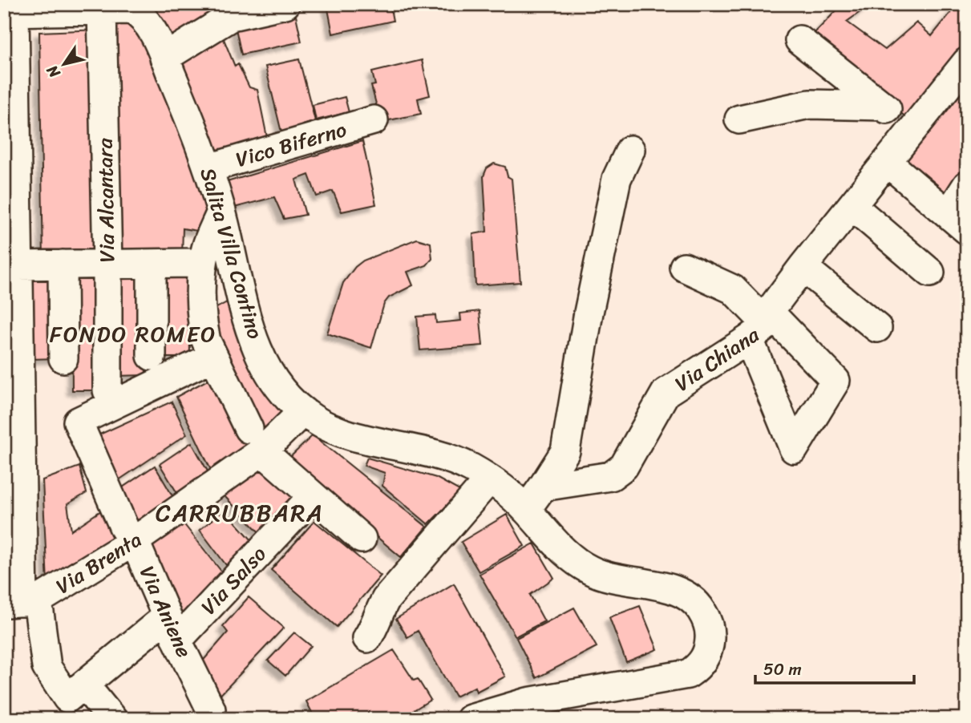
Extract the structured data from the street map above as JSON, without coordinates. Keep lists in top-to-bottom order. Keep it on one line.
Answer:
{"streets":{"street":["Vico Biferno","Via Alcantara","Salita Villa Contino","Via Chiana","Via Brenta","Via Salso","Via Aniene"]},"crossings":[["Vico Biferno","Salita Villa Contino"],["Via Alcantara","Salita Villa Contino"],["Salita Villa Contino","Via Brenta"],["Via Brenta","Via Aniene"],["Via Salso","Via Aniene"]],"districts":["FONDO ROMEO","CARRUBBARA"],"scale_bar":"50 m","north":"bottom left"}
